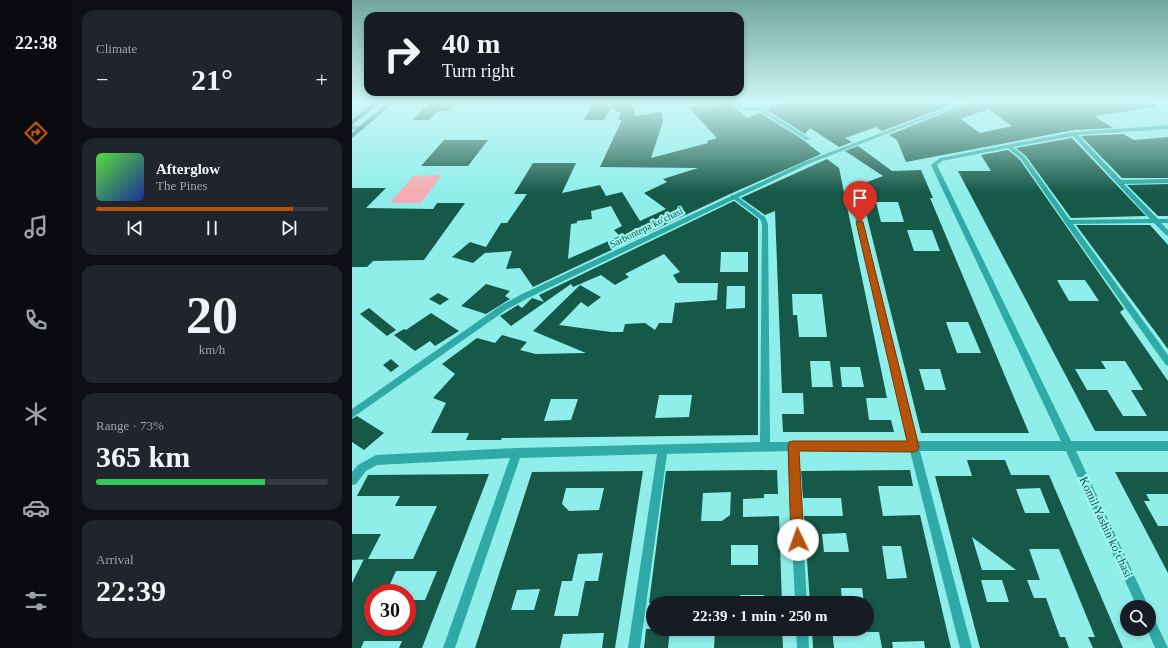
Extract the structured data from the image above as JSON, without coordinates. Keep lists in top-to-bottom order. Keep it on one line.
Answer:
{"streets":{"street":["Sarbontepa ko'chasi","Komil Yashin koʻchasi"]},"page":{"tabs":"22:38","tile":["Climate",["20","km/h"],["Range · 73%","365 km"],["Arrival","22:39"]],"turn":["40 m","Turn right"],"heat":["−","21°","+"],"song":["Afterglow","The Pines"],"limit":"30","trip":"22:39 · 1 min · 250 m"}}
